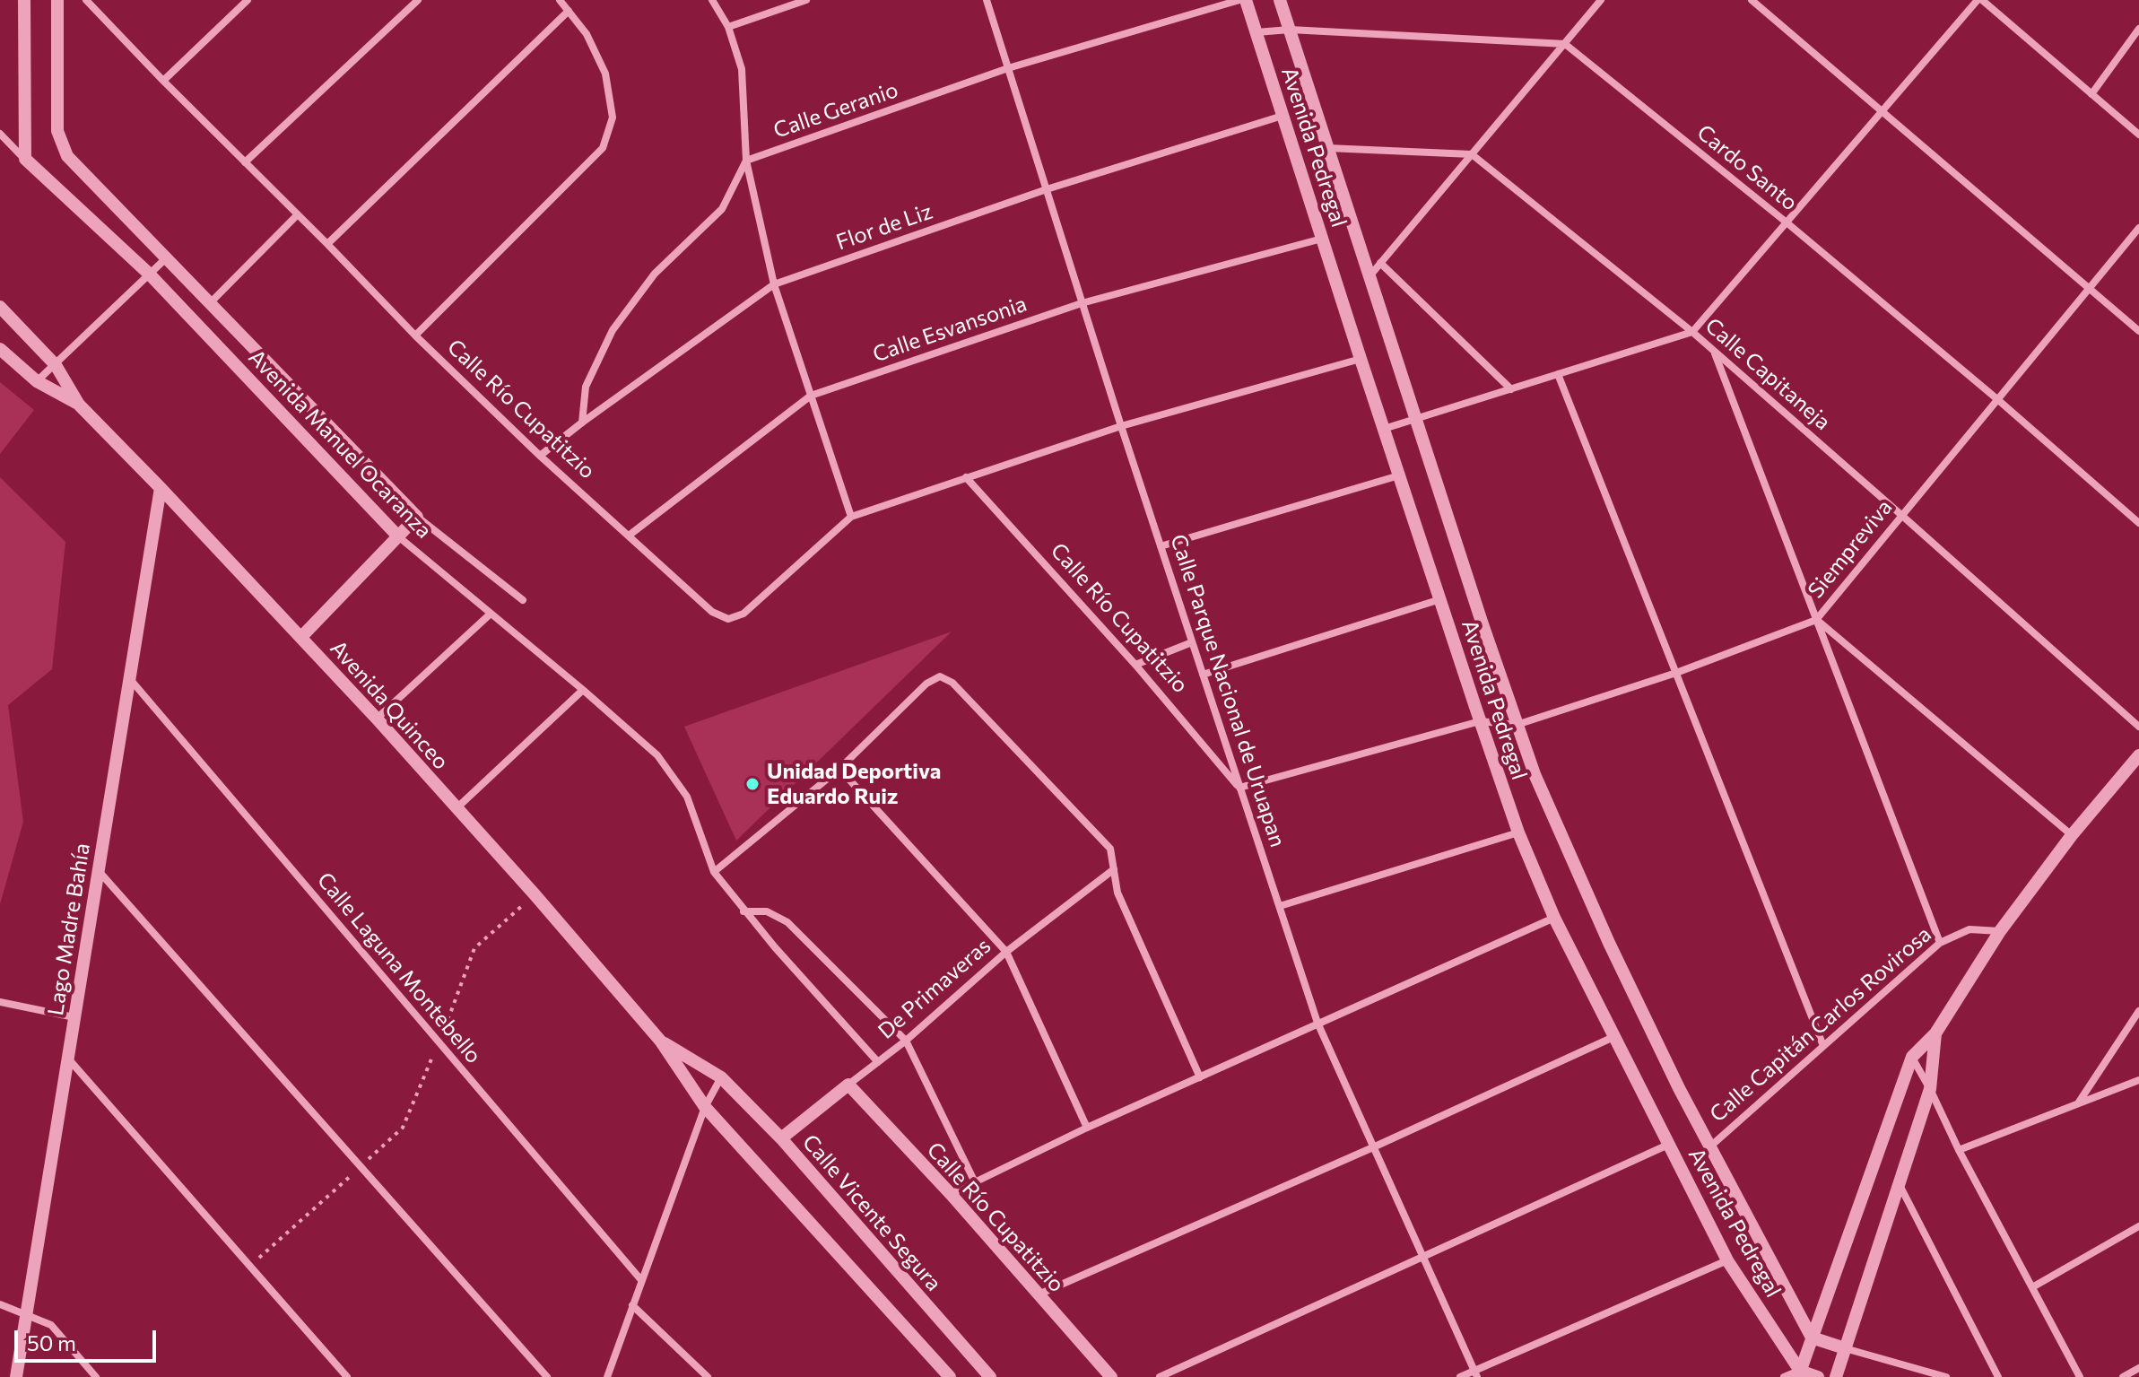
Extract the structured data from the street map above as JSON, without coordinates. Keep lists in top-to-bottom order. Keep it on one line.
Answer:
{"streets":{"street":["Calle Geranio","Avenida Pedregal","Cardo Santo","Flor de Liz","Calle Esvansonia","Calle Capitaneja","Calle Río Cupatitzio","Avenida Manuel Ocaranza","Siempreviva","Calle Parque Nacional de Uruapan","Avenida Quinceo","Lago Madre Bahía","Calle Laguna Montebello","De Primaveras","Calle Capitán Carlos Rovirosa","Calle Vicente Segura"]},"crossings":[["Calle Geranio","Calle Parque Nacional de Uruapan"],["Avenida Pedregal","Flor de Liz"],["Avenida Pedregal","Calle Esvansonia"],["Avenida Pedregal","Siempreviva"],["Avenida Pedregal","Calle Capitán Carlos Rovirosa"],["Cardo Santo","Siempreviva"],["Flor de Liz","Calle Río Cupatitzio"],["Flor de Liz","Calle Parque Nacional de Uruapan"],["Calle Esvansonia","Calle Río Cupatitzio"],["Calle Esvansonia","Calle Parque Nacional de Uruapan"],["Calle Capitaneja","Siempreviva"],["Calle Río Cupatitzio","Calle Parque Nacional de Uruapan"],["Calle Río Cupatitzio","De Primaveras"],["Avenida Manuel Ocaranza","De Primaveras"],["Avenida Quinceo","Lago Madre Bahía"],["Avenida Quinceo","Calle Vicente Segura"],["Lago Madre Bahía","Calle Laguna Montebello"],["De Primaveras","Calle Vicente Segura"]],"places":["Unidad Deportiva Eduardo Ruiz"],"scale_bar":"50 m"}
